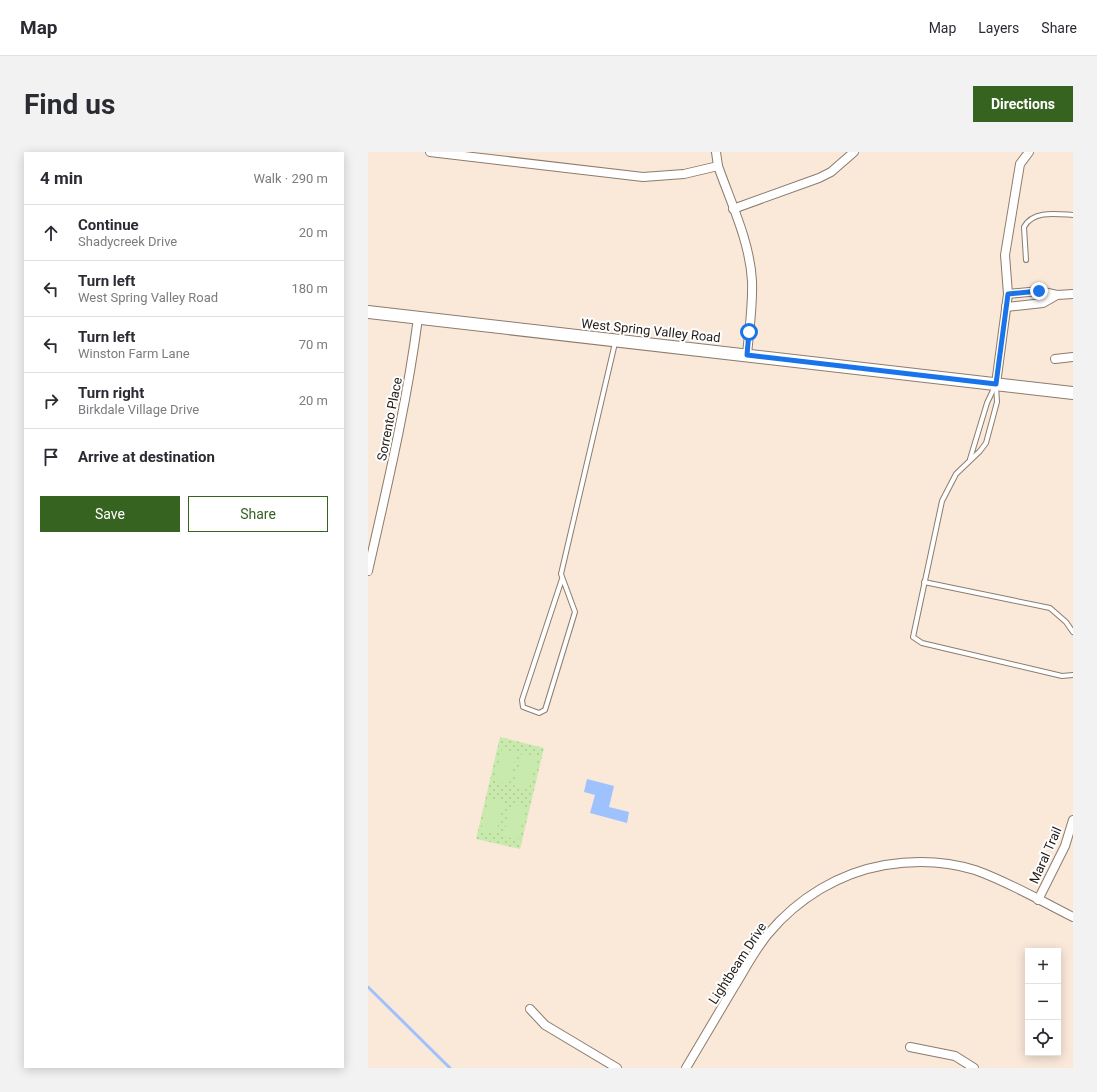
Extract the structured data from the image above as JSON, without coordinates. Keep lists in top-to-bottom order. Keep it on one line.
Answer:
{"streets":{"street":["West Spring Valley Road","Sorrento Place","Maral Trail","Lightbeam Drive"]},"crossings":[["West Spring Valley Road","Sorrento Place"],["Maral Trail","Lightbeam Drive"]],"page":{"header":"Map","nav":["Map","Layers","Share"],"buttons":["Directions",["Save","Share"]],"title":"Find us","heading":["4 min","Walk · 290 m"],"list":[["Continue","Shadycreek Drive","20 m"],["Turn left","West Spring Valley Road","180 m"],["Turn left","Winston Farm Lane","70 m"],["Turn right","Birkdale Village Drive","20 m"],"Arrive at destination"],"map_buttons":["+","−"]}}
